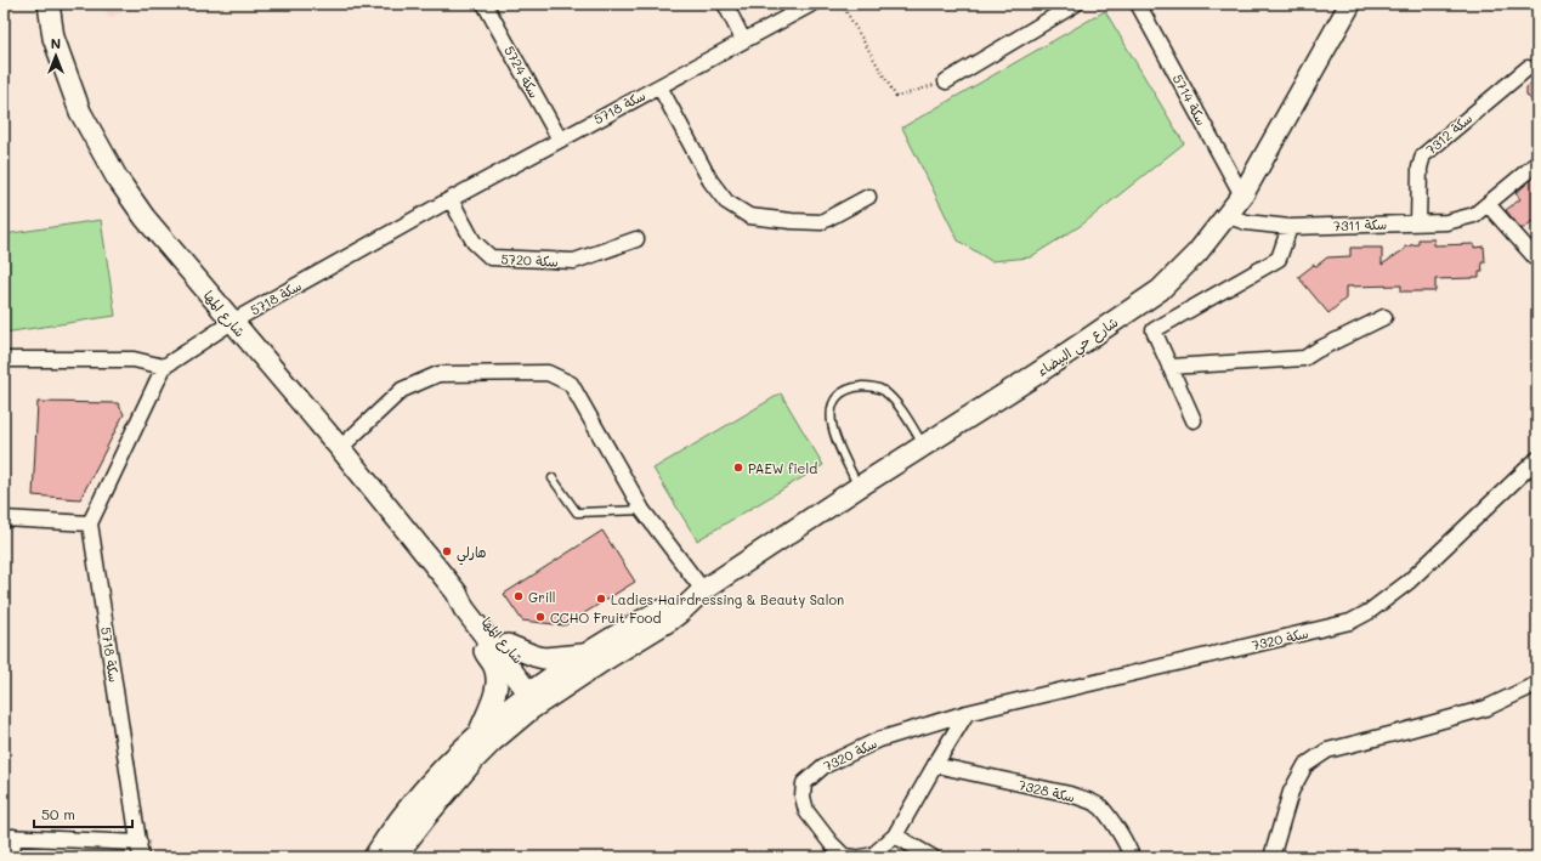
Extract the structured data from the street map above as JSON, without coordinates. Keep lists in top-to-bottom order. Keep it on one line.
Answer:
{"streets":{"main road":["شارع المها","شارع حي البيضاء"],"street":["سكة 5724","سكة 5714","سكة 5718","سكة 7312","سكة 7311","سكة 5720","سكة 7320","سكة 7328"]},"crossings":[["سكة 5724","سكة 5718"],["سكة 5714","شارع حي البيضاء"],["سكة 5718","سكة 5720"],["سكة 5718","شارع المها"],["سكة 7312","سكة 7311"],["سكة 7311","شارع حي البيضاء"]],"places":["PAEW field","هارلي","Grill","Ladies Hairdressing & Beauty Salon","CCHO Fruit Food"],"scale_bar":"50 m","north":"top"}
